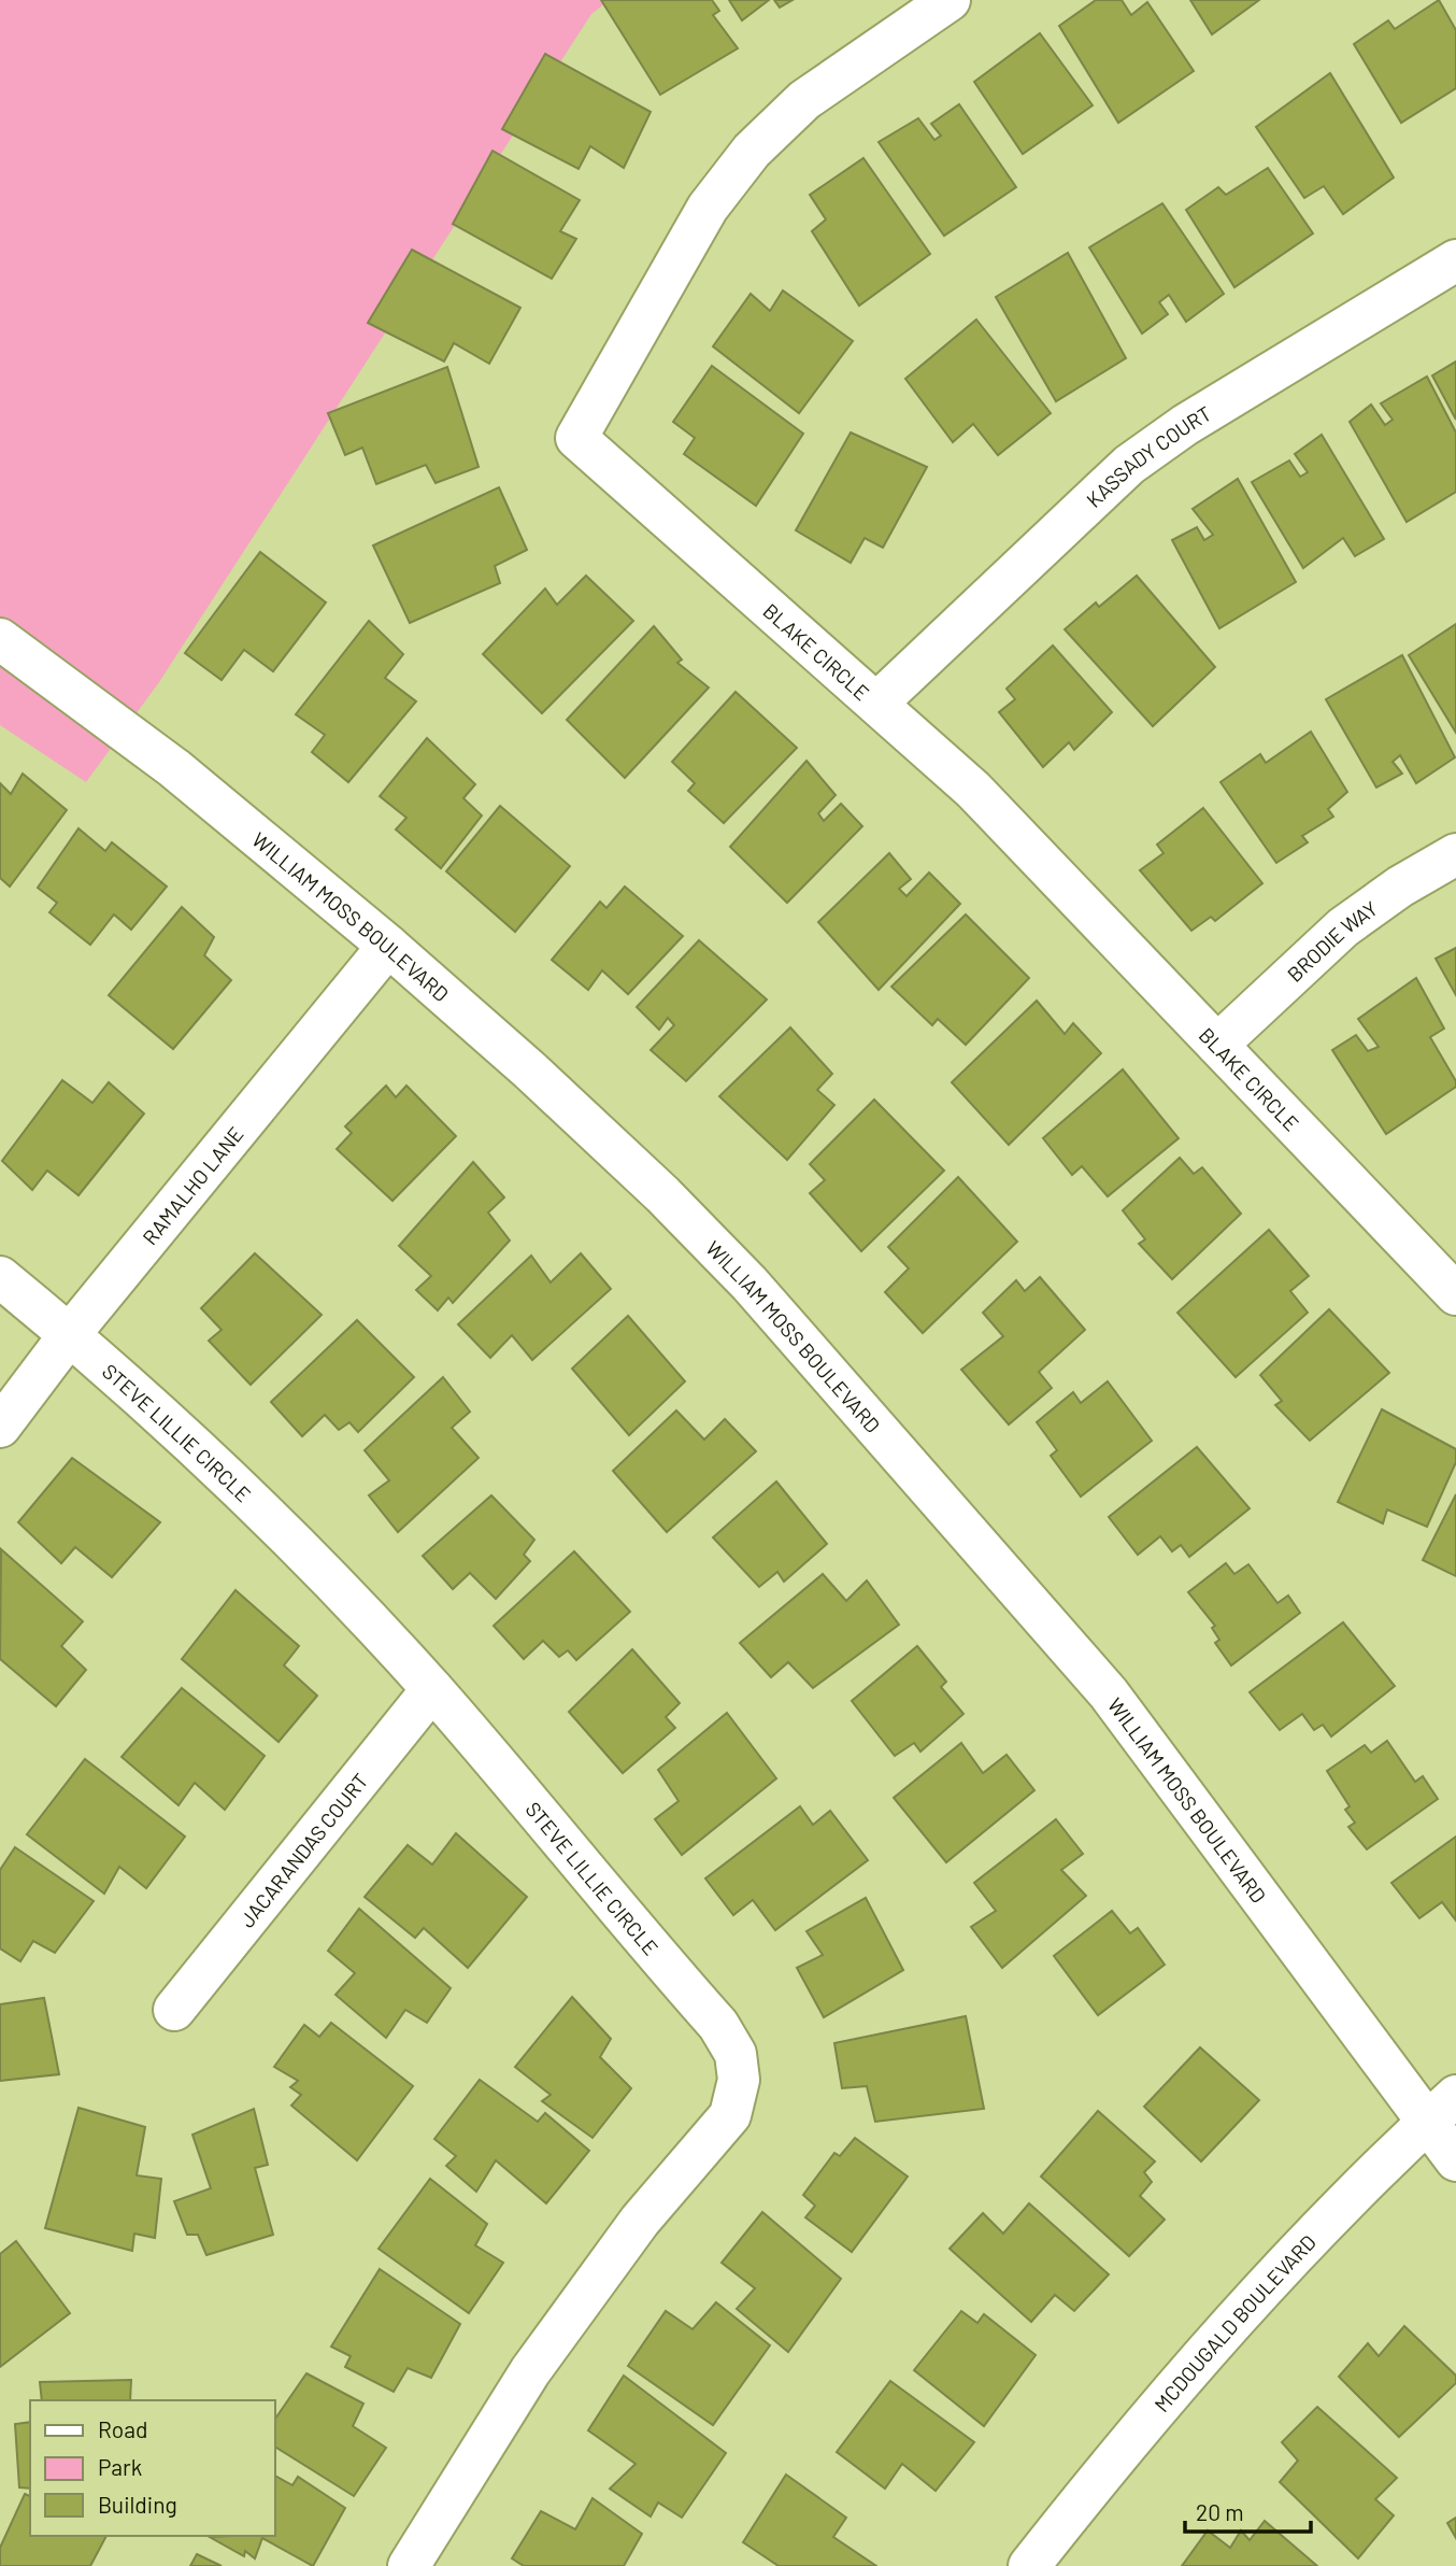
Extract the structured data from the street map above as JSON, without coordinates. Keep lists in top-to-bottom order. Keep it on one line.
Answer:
{"streets":{"street":["KASSADY COURT","BLAKE CIRCLE","WILLIAM MOSS BOULEVARD","BRODIE WAY","RAMALHO LANE","STEVE LILLIE CIRCLE","JACARANDAS COURT","MCDOUGALD BOULEVARD"]},"crossings":[["KASSADY COURT","BLAKE CIRCLE"],["BLAKE CIRCLE","BRODIE WAY"],["WILLIAM MOSS BOULEVARD","RAMALHO LANE"],["WILLIAM MOSS BOULEVARD","MCDOUGALD BOULEVARD"],["RAMALHO LANE","STEVE LILLIE CIRCLE"],["STEVE LILLIE CIRCLE","JACARANDAS COURT"]],"legend":["Road","Park","Building"],"scale_bar":"20 m"}
